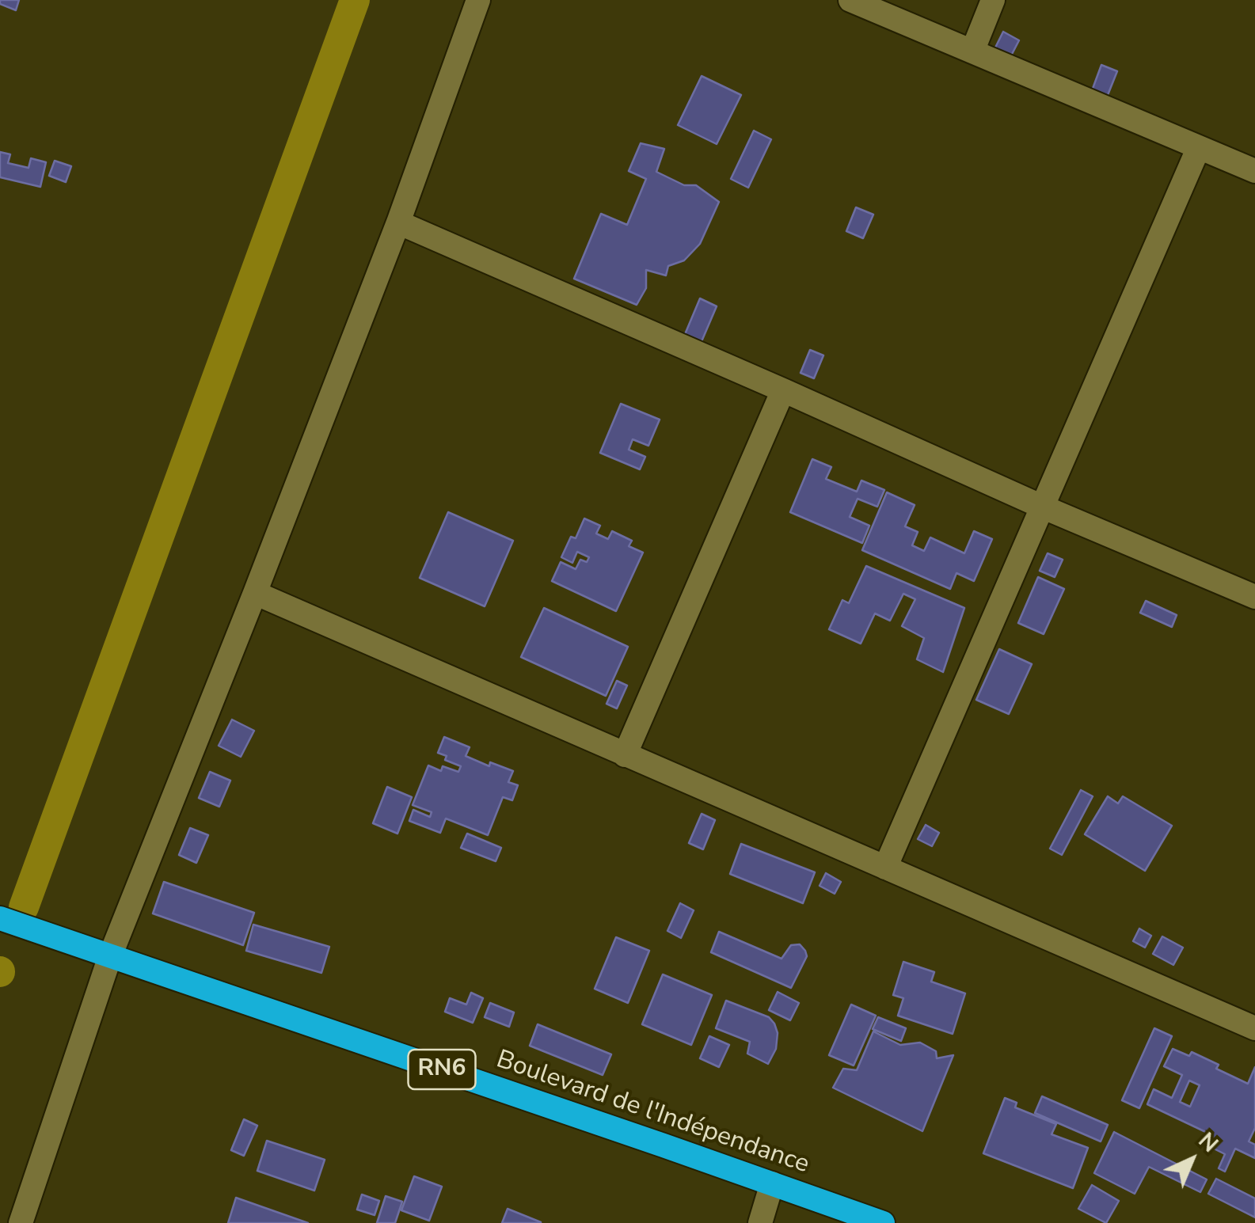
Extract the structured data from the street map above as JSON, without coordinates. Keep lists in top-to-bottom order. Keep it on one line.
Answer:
{"streets":{"highway":["RN6","Boulevard de l'Indépendance"]},"north":"top right"}
